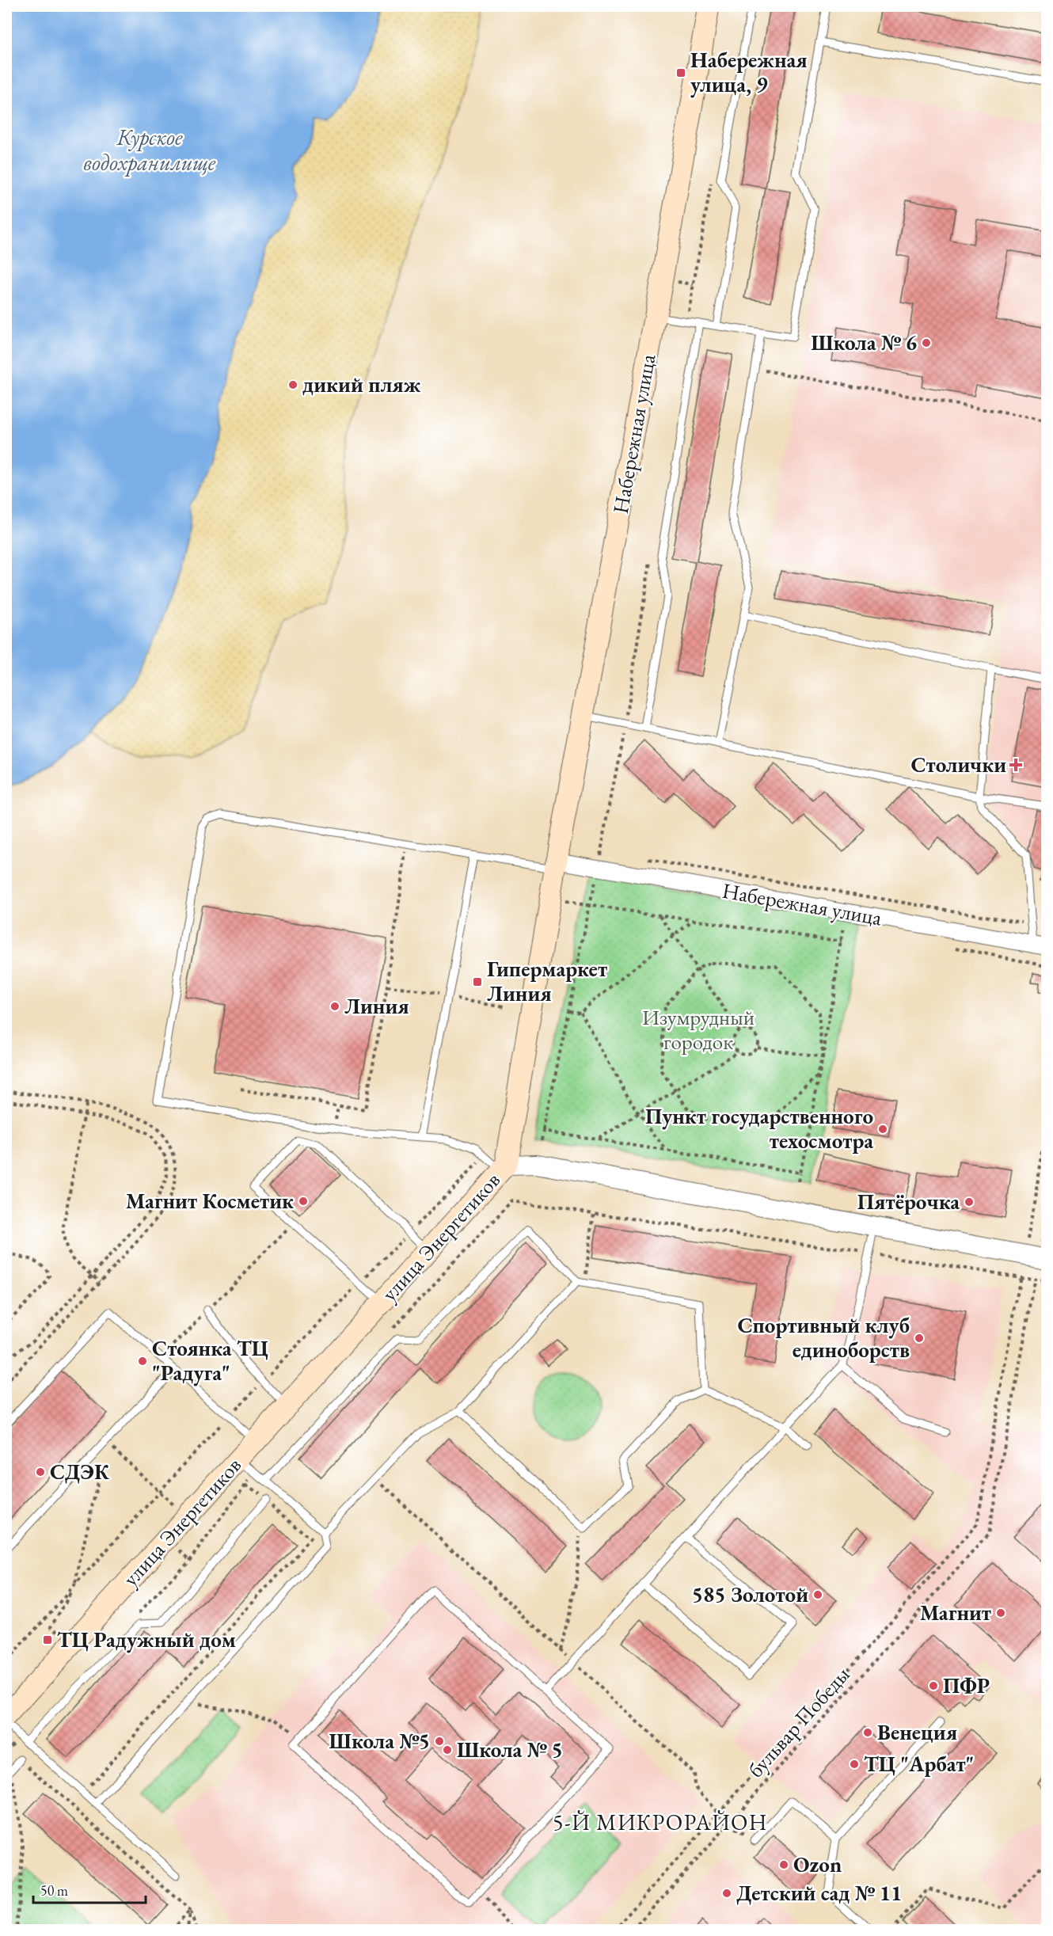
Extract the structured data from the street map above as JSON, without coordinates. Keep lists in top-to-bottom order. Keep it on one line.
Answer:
{"streets":{"main road":["Набережная улица","улица Энергетиков"],"path":["бульвар Победы"]},"crossings":[["Набережная улица","улица Энергетиков"],["улица Энергетиков","бульвар Победы"]],"districts":["5-Й МИКРОРАЙОН"],"water":["Курское водохранилище"],"parks":["Изумрудный городок"],"places":{"transit":["Набережная улица, 9","Гипермаркет Линия","ТЦ Радужный дом"],"other":["Школа № 6","дикий пляж","Линия","Пункт государственного техосмотра","Магнит Косметик","Пятёрочка","Спортивный клуб единоборств","Стоянка ТЦ \"Радуга\"","СДЭК","585 Золотой","Магнит","ПФР","Венеция","Школа №5","Школа № 5","ТЦ \"Арбат\"","Ozon","Детский сад № 11"],"health":["Столички"]},"scale_bar":"50 m"}
